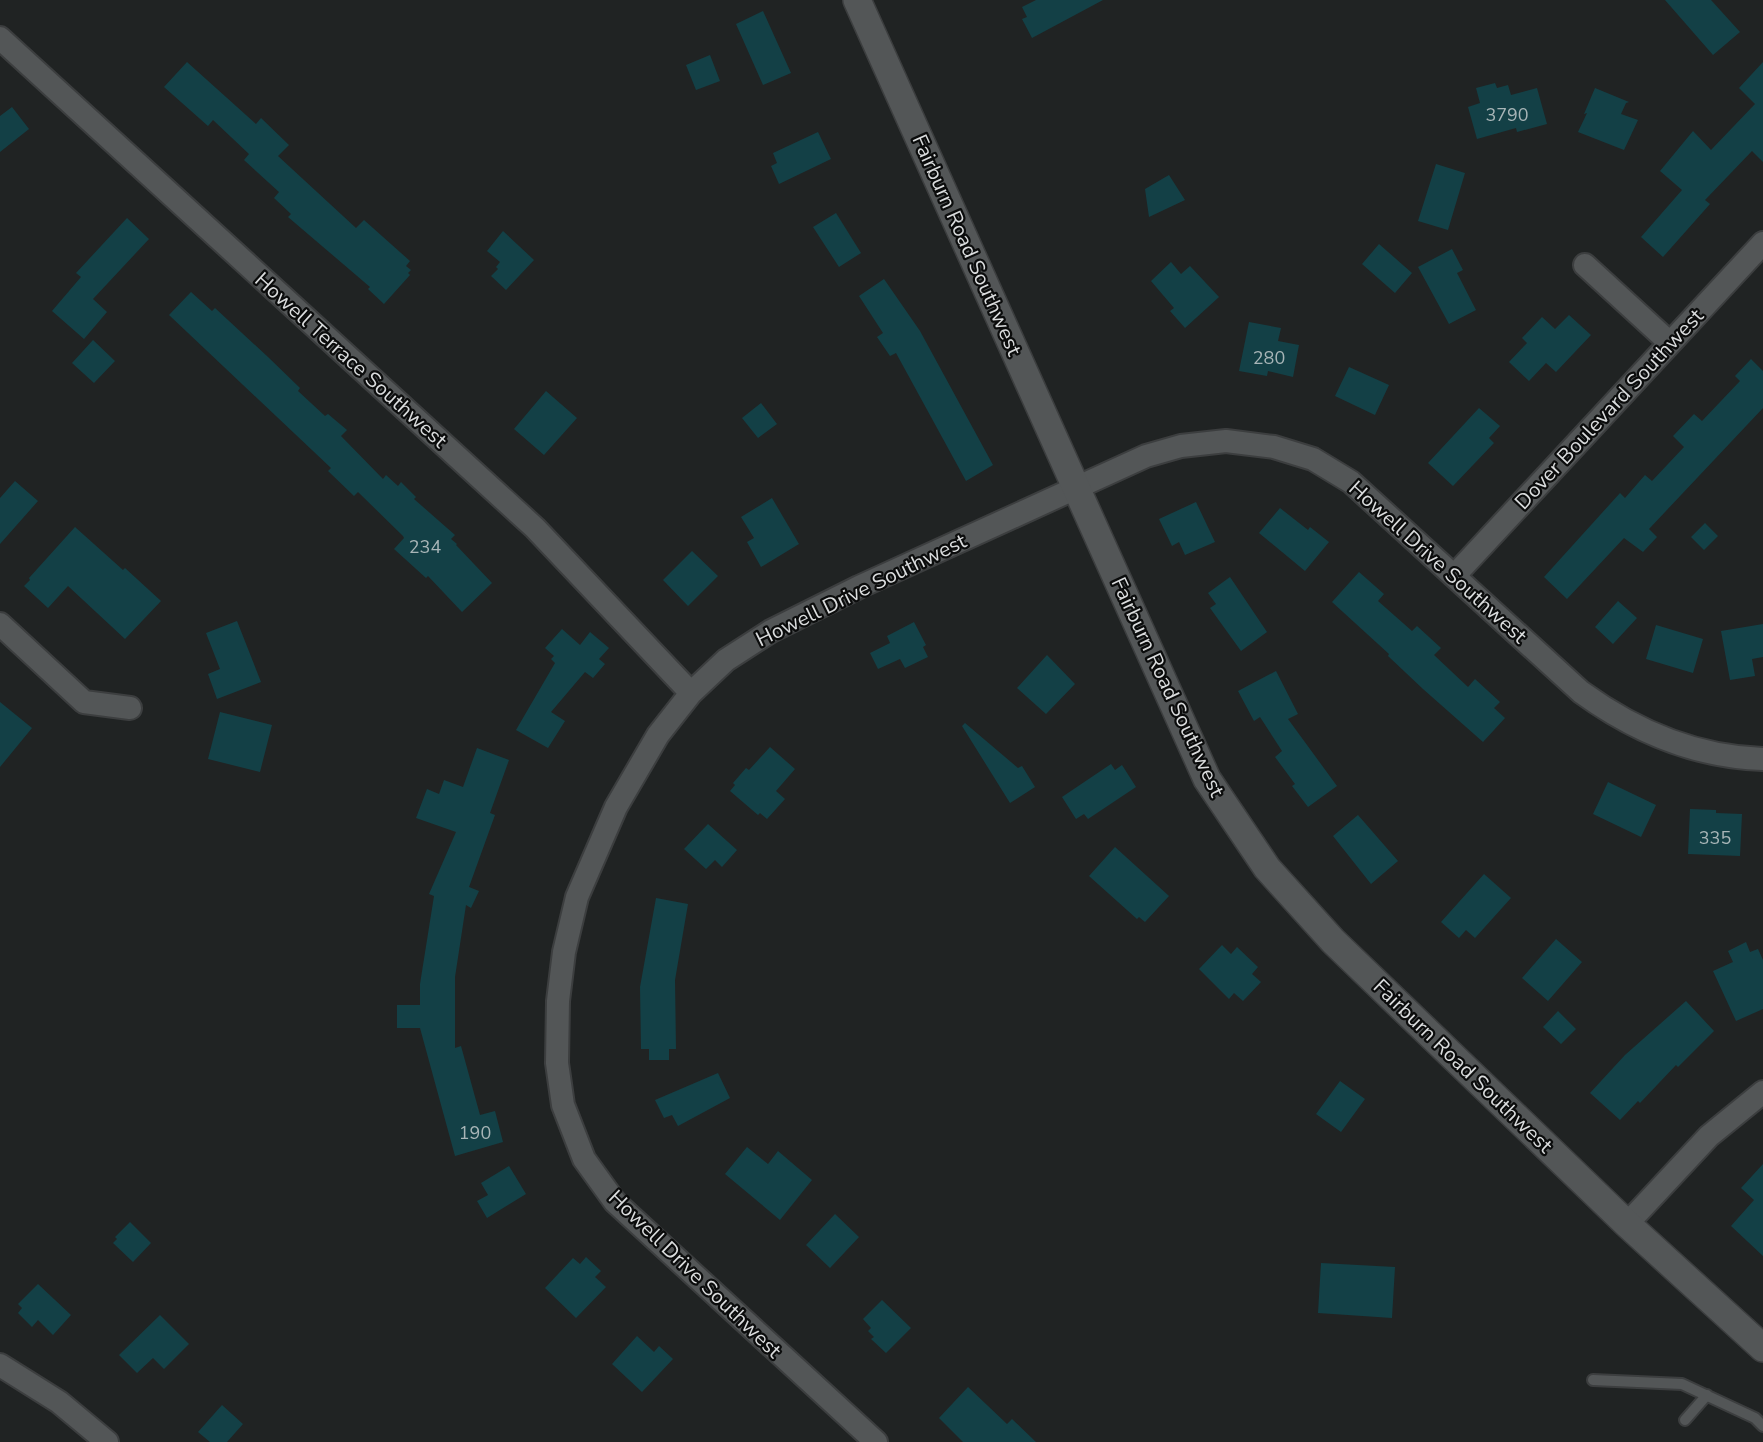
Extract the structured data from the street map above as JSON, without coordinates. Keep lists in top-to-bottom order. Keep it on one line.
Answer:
{"streets":{"street":["Fairburn Road Southwest","Howell Terrace Southwest","Dover Boulevard Southwest","Howell Drive Southwest"]},"crossings":[["Fairburn Road Southwest","Howell Drive Southwest"],["Howell Terrace Southwest","Howell Drive Southwest"],["Dover Boulevard Southwest","Howell Drive Southwest"]],"house_numbers":["3790","280","234","335","190"]}
